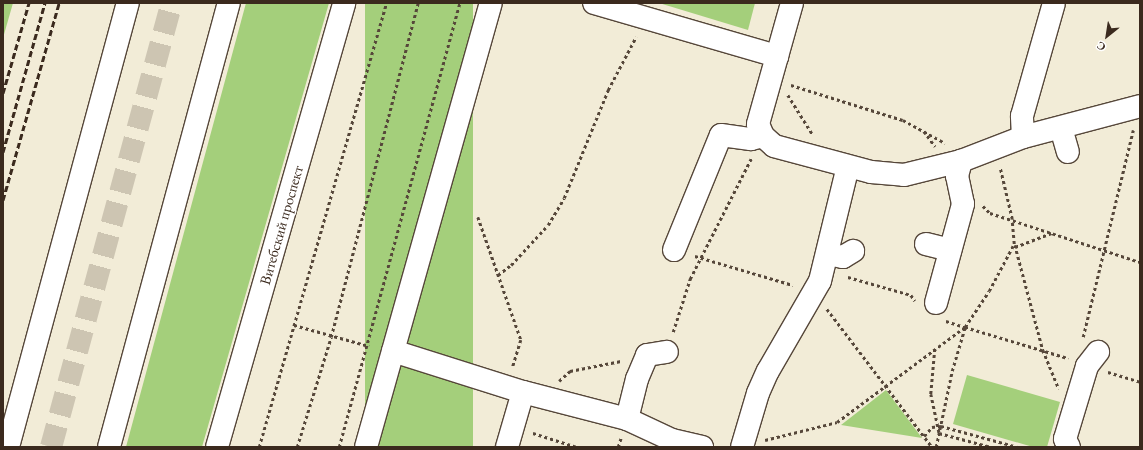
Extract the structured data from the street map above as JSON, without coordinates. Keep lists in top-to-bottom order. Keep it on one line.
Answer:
{"streets":{"main road":["Витебский проспект"]},"north":"bottom left"}
